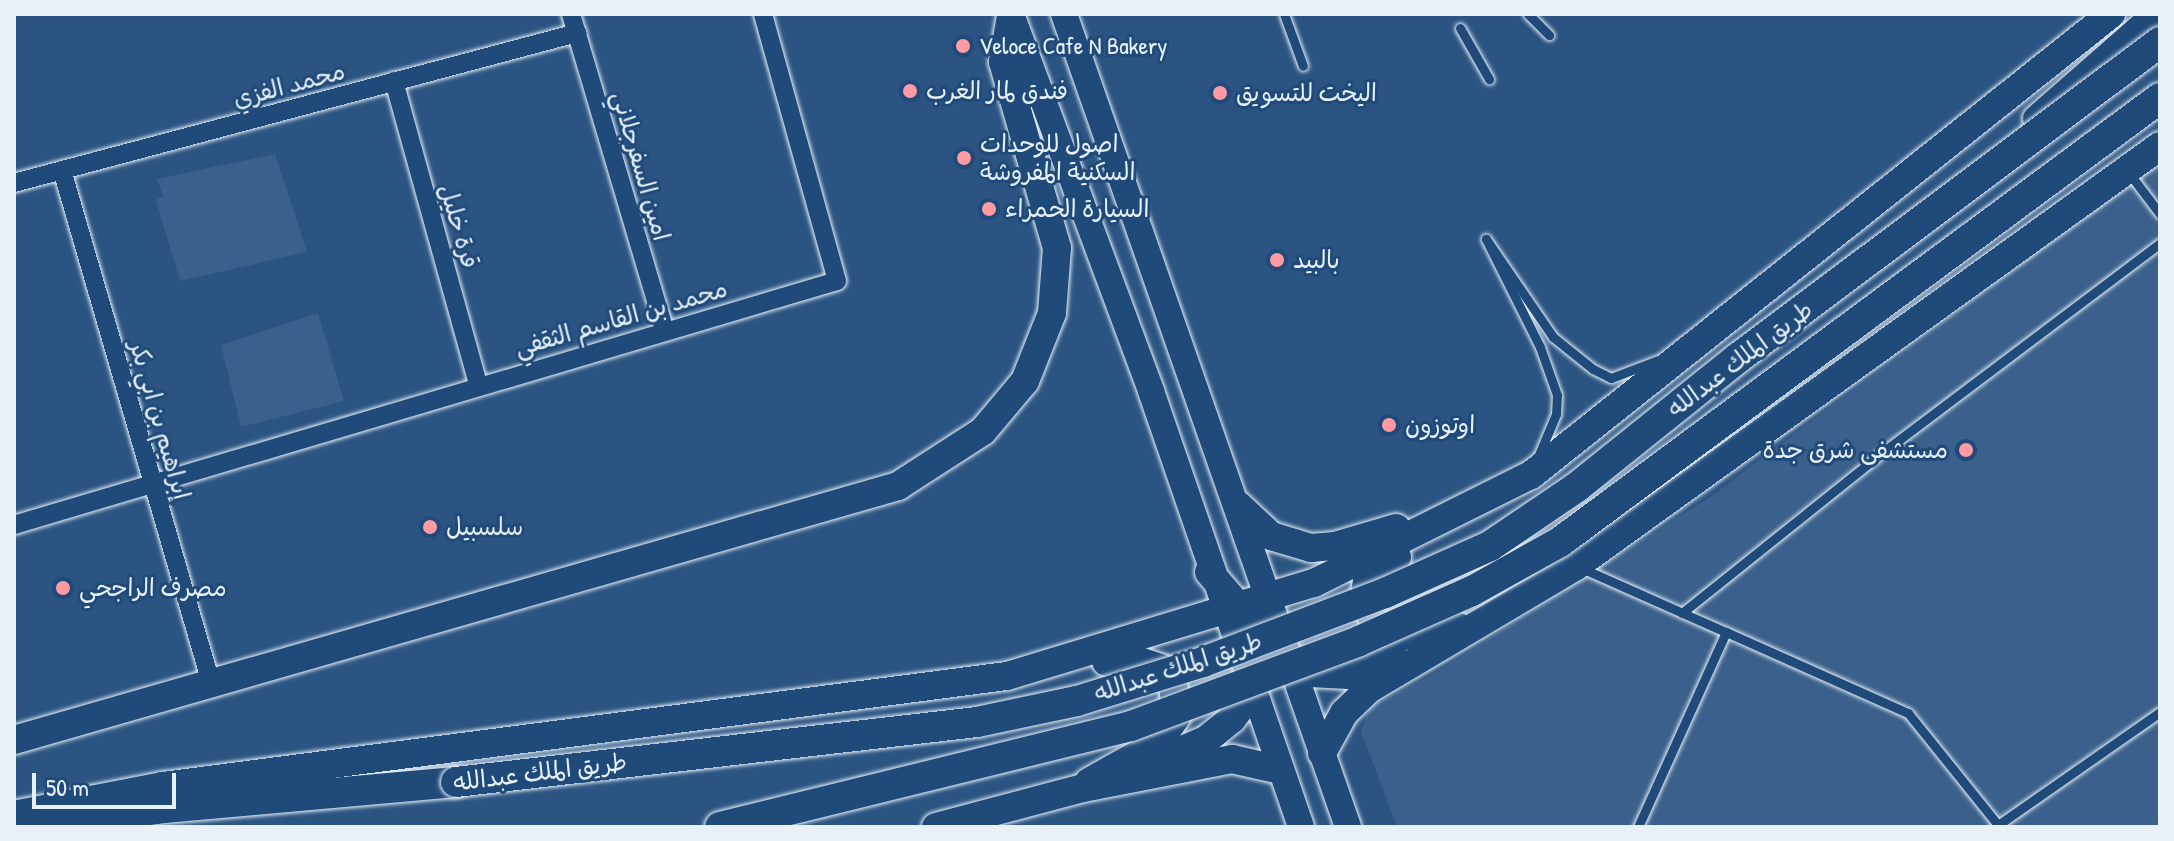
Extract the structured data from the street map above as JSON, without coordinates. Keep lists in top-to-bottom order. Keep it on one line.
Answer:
{"streets":{"highway":["طريق الملك عبدالله"],"street":["محمد الفزي","امين السفرجلاني","قرة خليل","محمد بن القاسم الثقفي","إبراهيم بن ابي بكر"]},"crossings":[["محمد الفزي","امين السفرجلاني"],["محمد الفزي","قرة خليل"],["محمد الفزي","إبراهيم بن ابي بكر"],["امين السفرجلاني","محمد بن القاسم الثقفي"],["قرة خليل","محمد بن القاسم الثقفي"],["محمد بن القاسم الثقفي","إبراهيم بن ابي بكر"]],"places":["Veloce Cafe N Bakery","فندق لمار الغرب","اليخت للتسويق","اصول للوحدات السكنية المفروشة","السيارة الحمراء","بالبيد","اوتوزون","مستشفى شرق جدة","سلسبيل","مصرف الراجحي"],"scale_bar":"50 m"}
